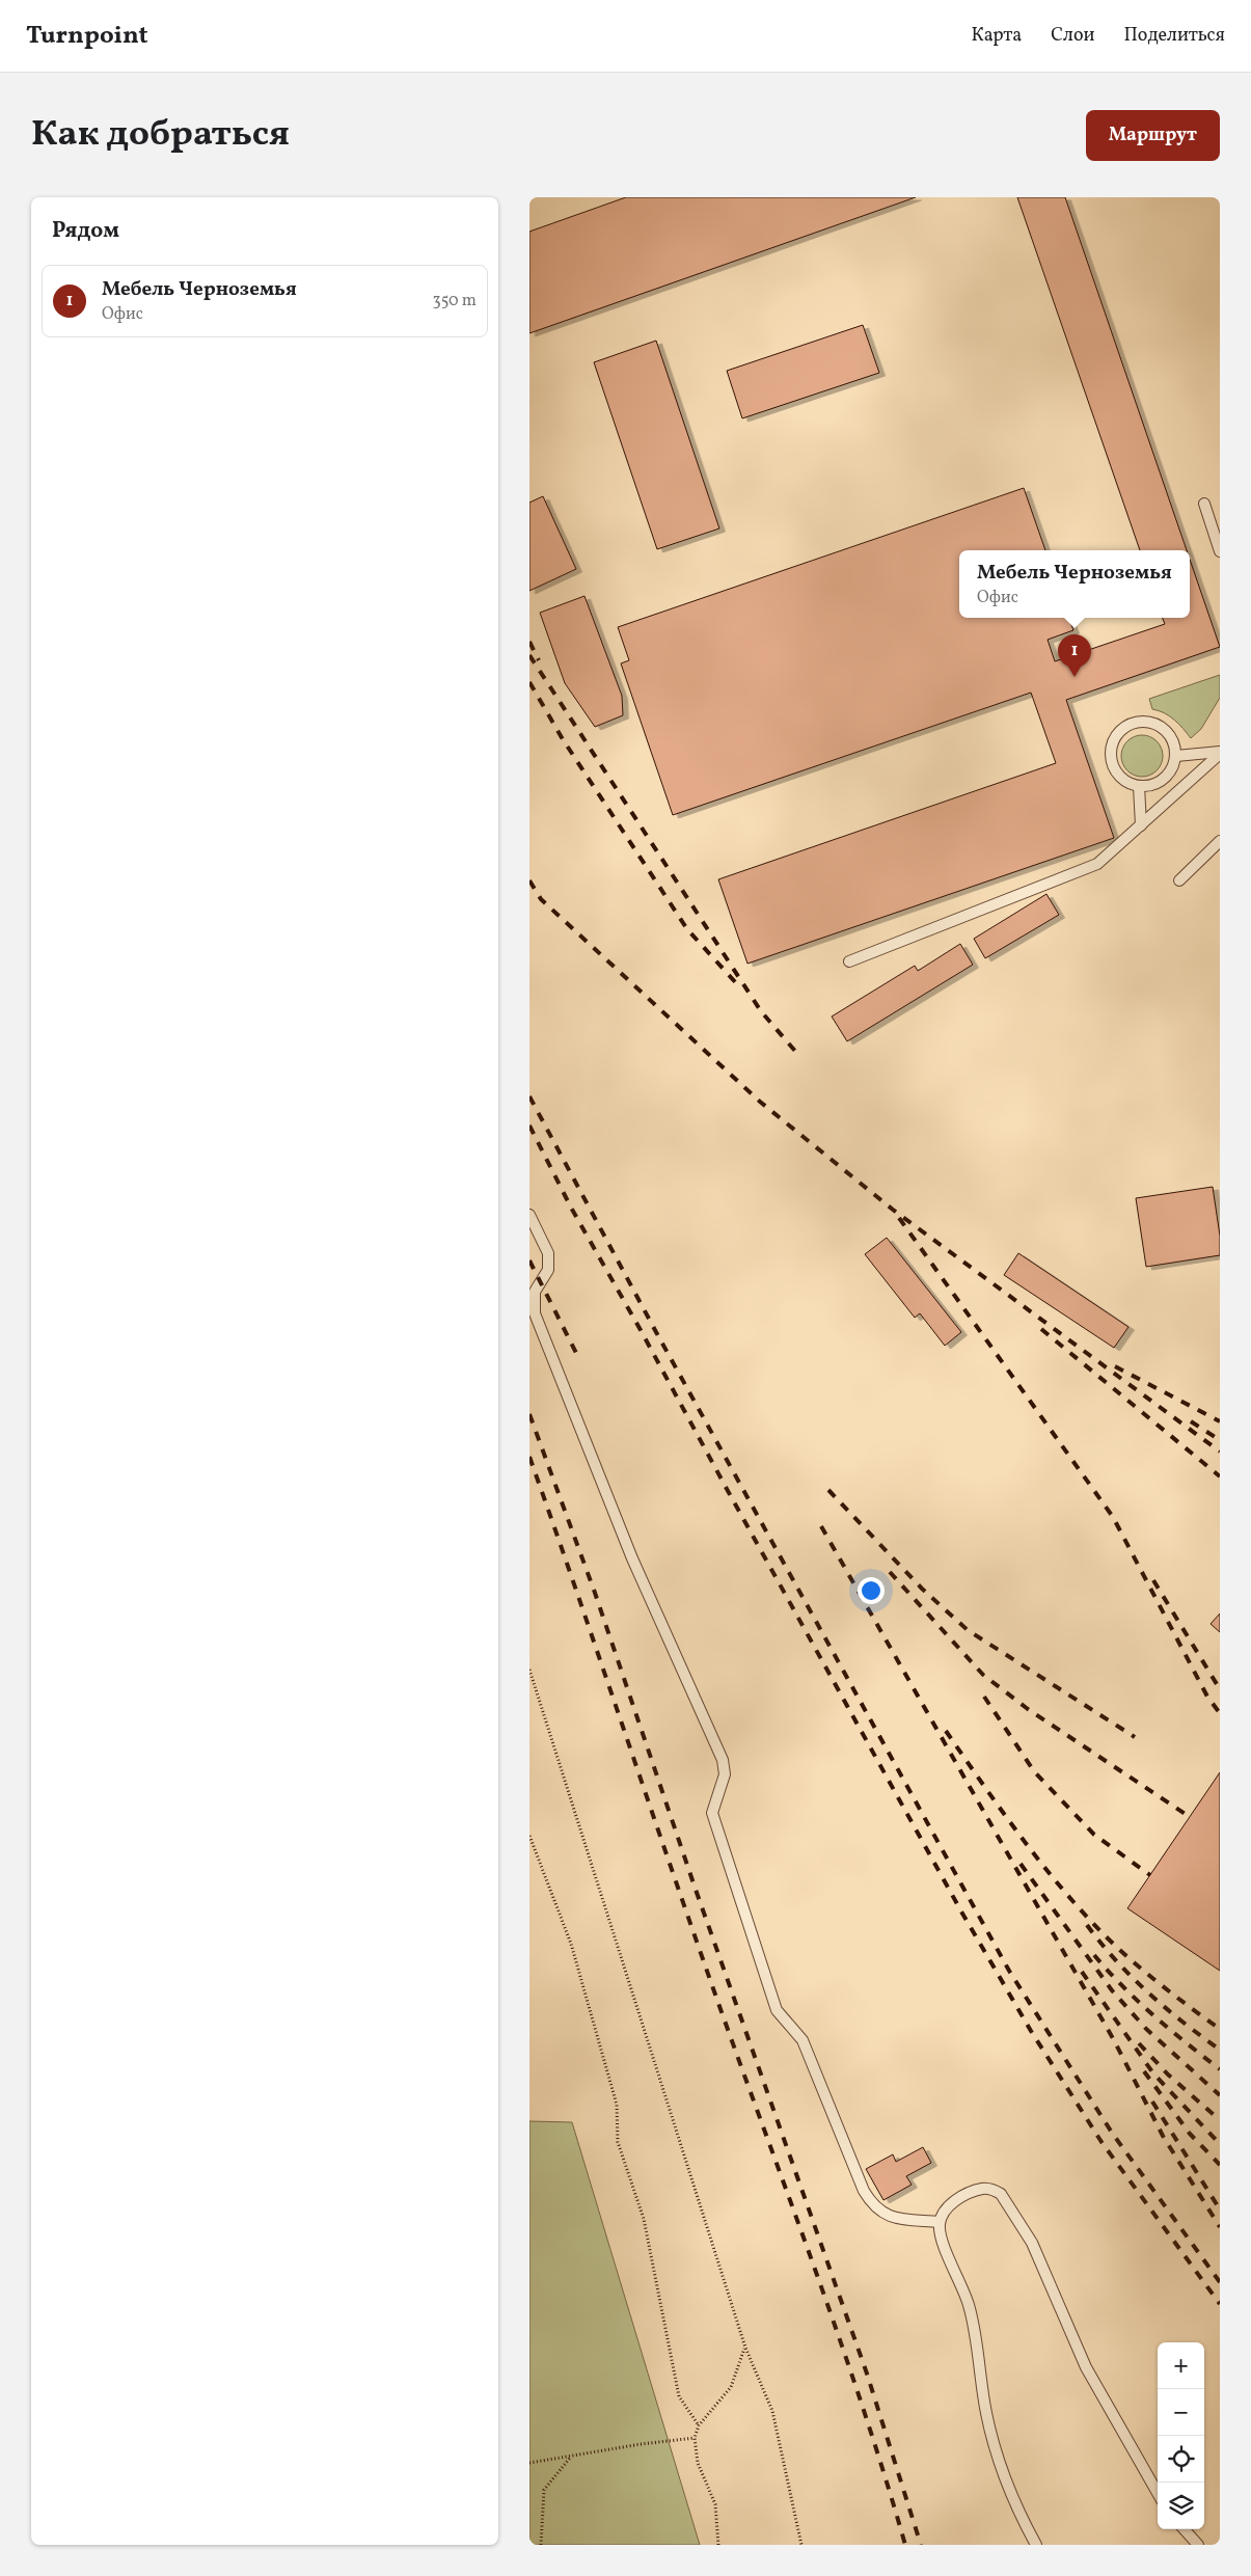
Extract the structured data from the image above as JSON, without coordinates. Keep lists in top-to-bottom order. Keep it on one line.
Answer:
{"page":{"header":"Turnpoint","nav":["Карта","Слои","Поделиться"],"title":"Как добраться","buttons":"Маршрут","heading":"Рядом","list":[{"mark":"1","name":"Мебель Черноземья","note":"Офис","value":"350 m"}],"popup":["Мебель Черноземья","Офис"],"pins":"1","map_buttons":["+","−"]}}
